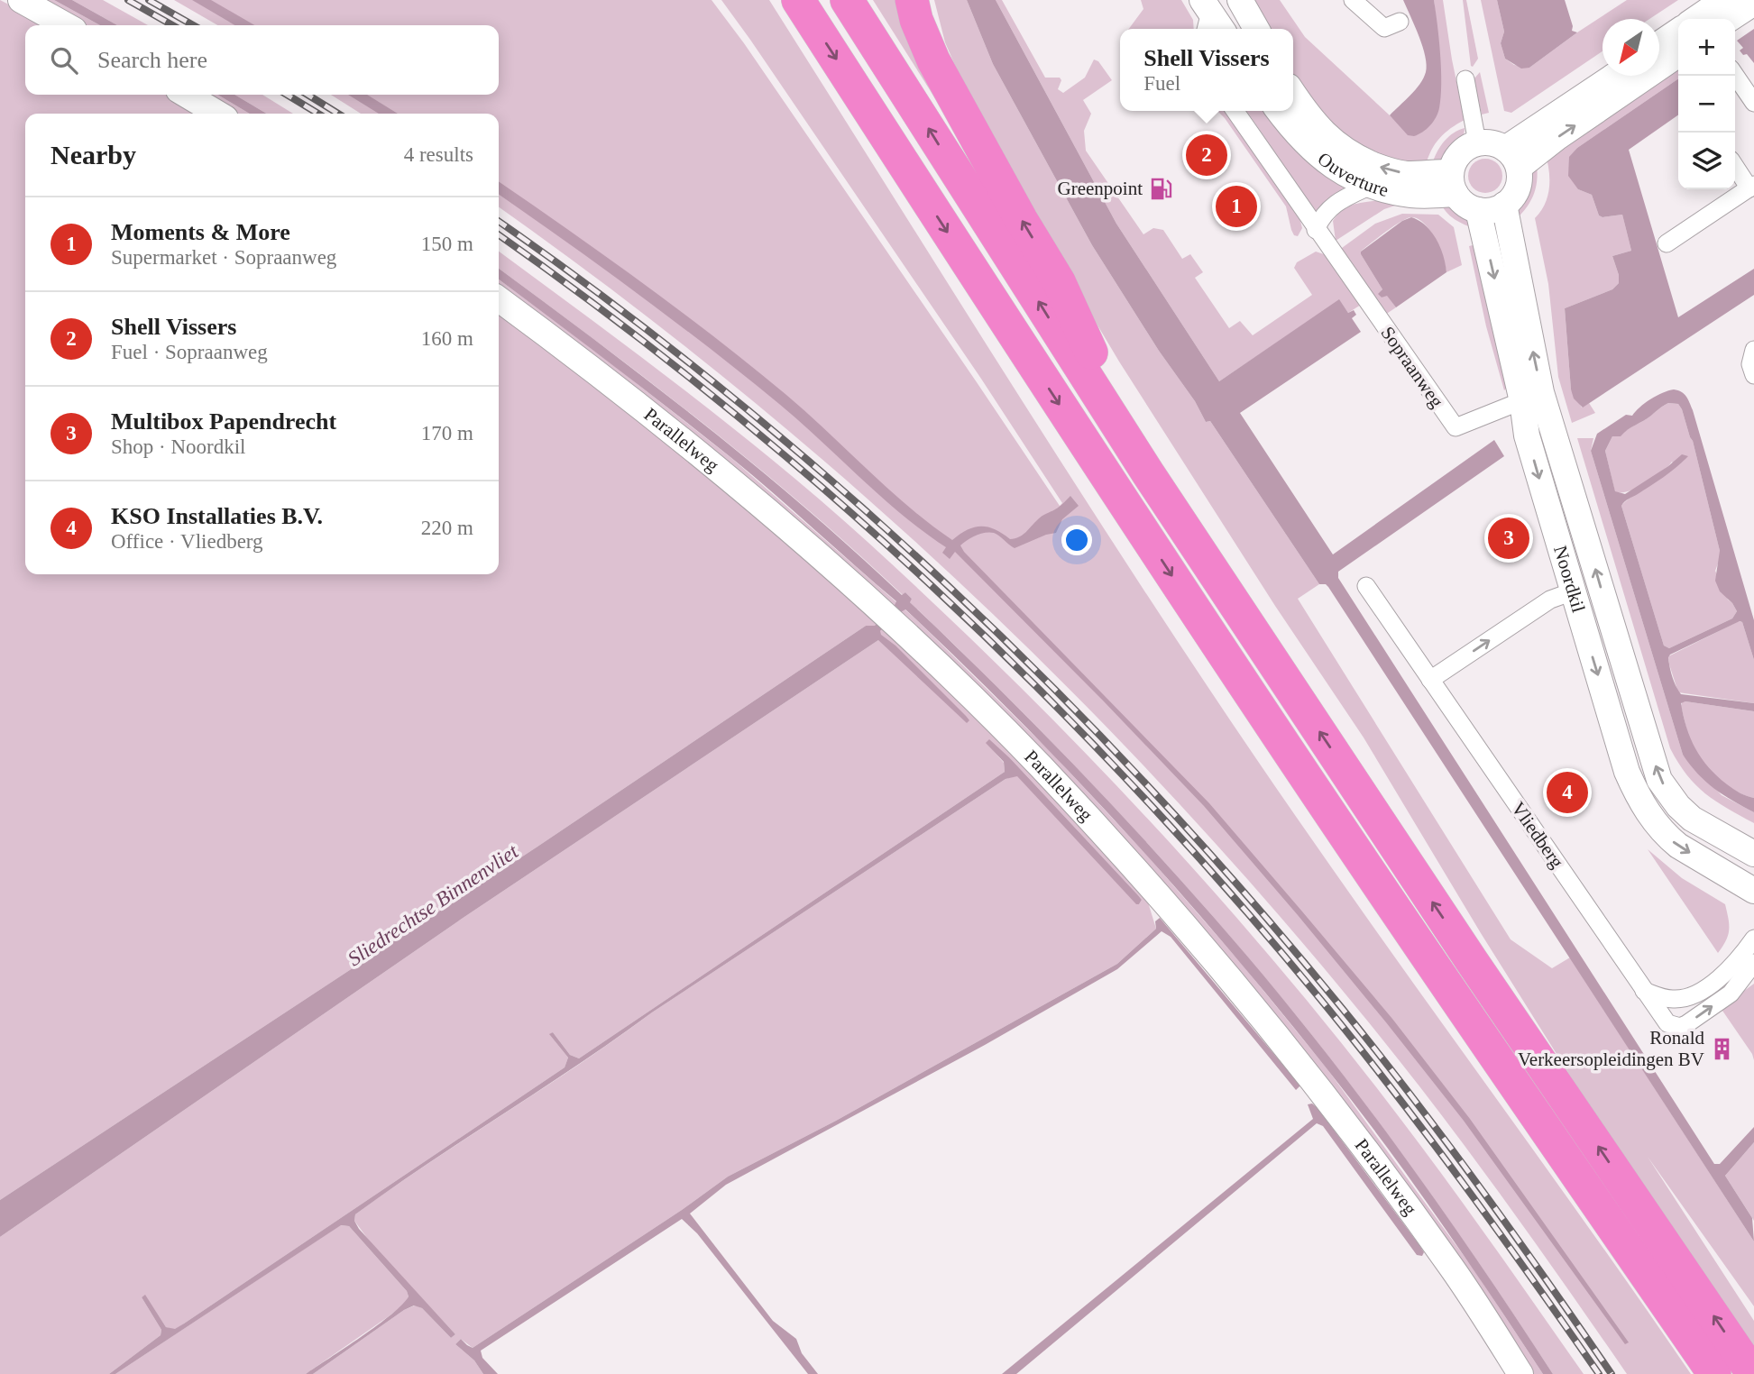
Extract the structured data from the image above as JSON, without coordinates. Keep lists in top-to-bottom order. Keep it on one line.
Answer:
{"streets":{"street":["Ouverture","Sopraanweg","Parallelweg","Noordkil","Vliedberg"]},"crossings":[["Ouverture","Noordkil"],["Sopraanweg","Noordkil"]],"water":["Sliedrechtse Binnenvliet"],"places":{"fuel station":["Greenpoint"],"building":["Ronald Verkeersopleidingen BV"]},"north":"bottom left","page":{"map_buttons":["+","−"],"search":"Search here","popup":["Shell Vissers","Fuel"],"heading":["Nearby","4 results"],"pins":["2","1","3","4"],"list":[{"mark":"1","name":"Moments & More","note":"Supermarket · Sopraanweg","value":"150 m"},{"mark":"2","name":"Shell Vissers","note":"Fuel · Sopraanweg","value":"160 m"},{"mark":"3","name":"Multibox Papendrecht","note":"Shop · Noordkil","value":"170 m"},{"mark":"4","name":"KSO Installaties B.V.","note":"Office · Vliedberg","value":"220 m"}]}}
